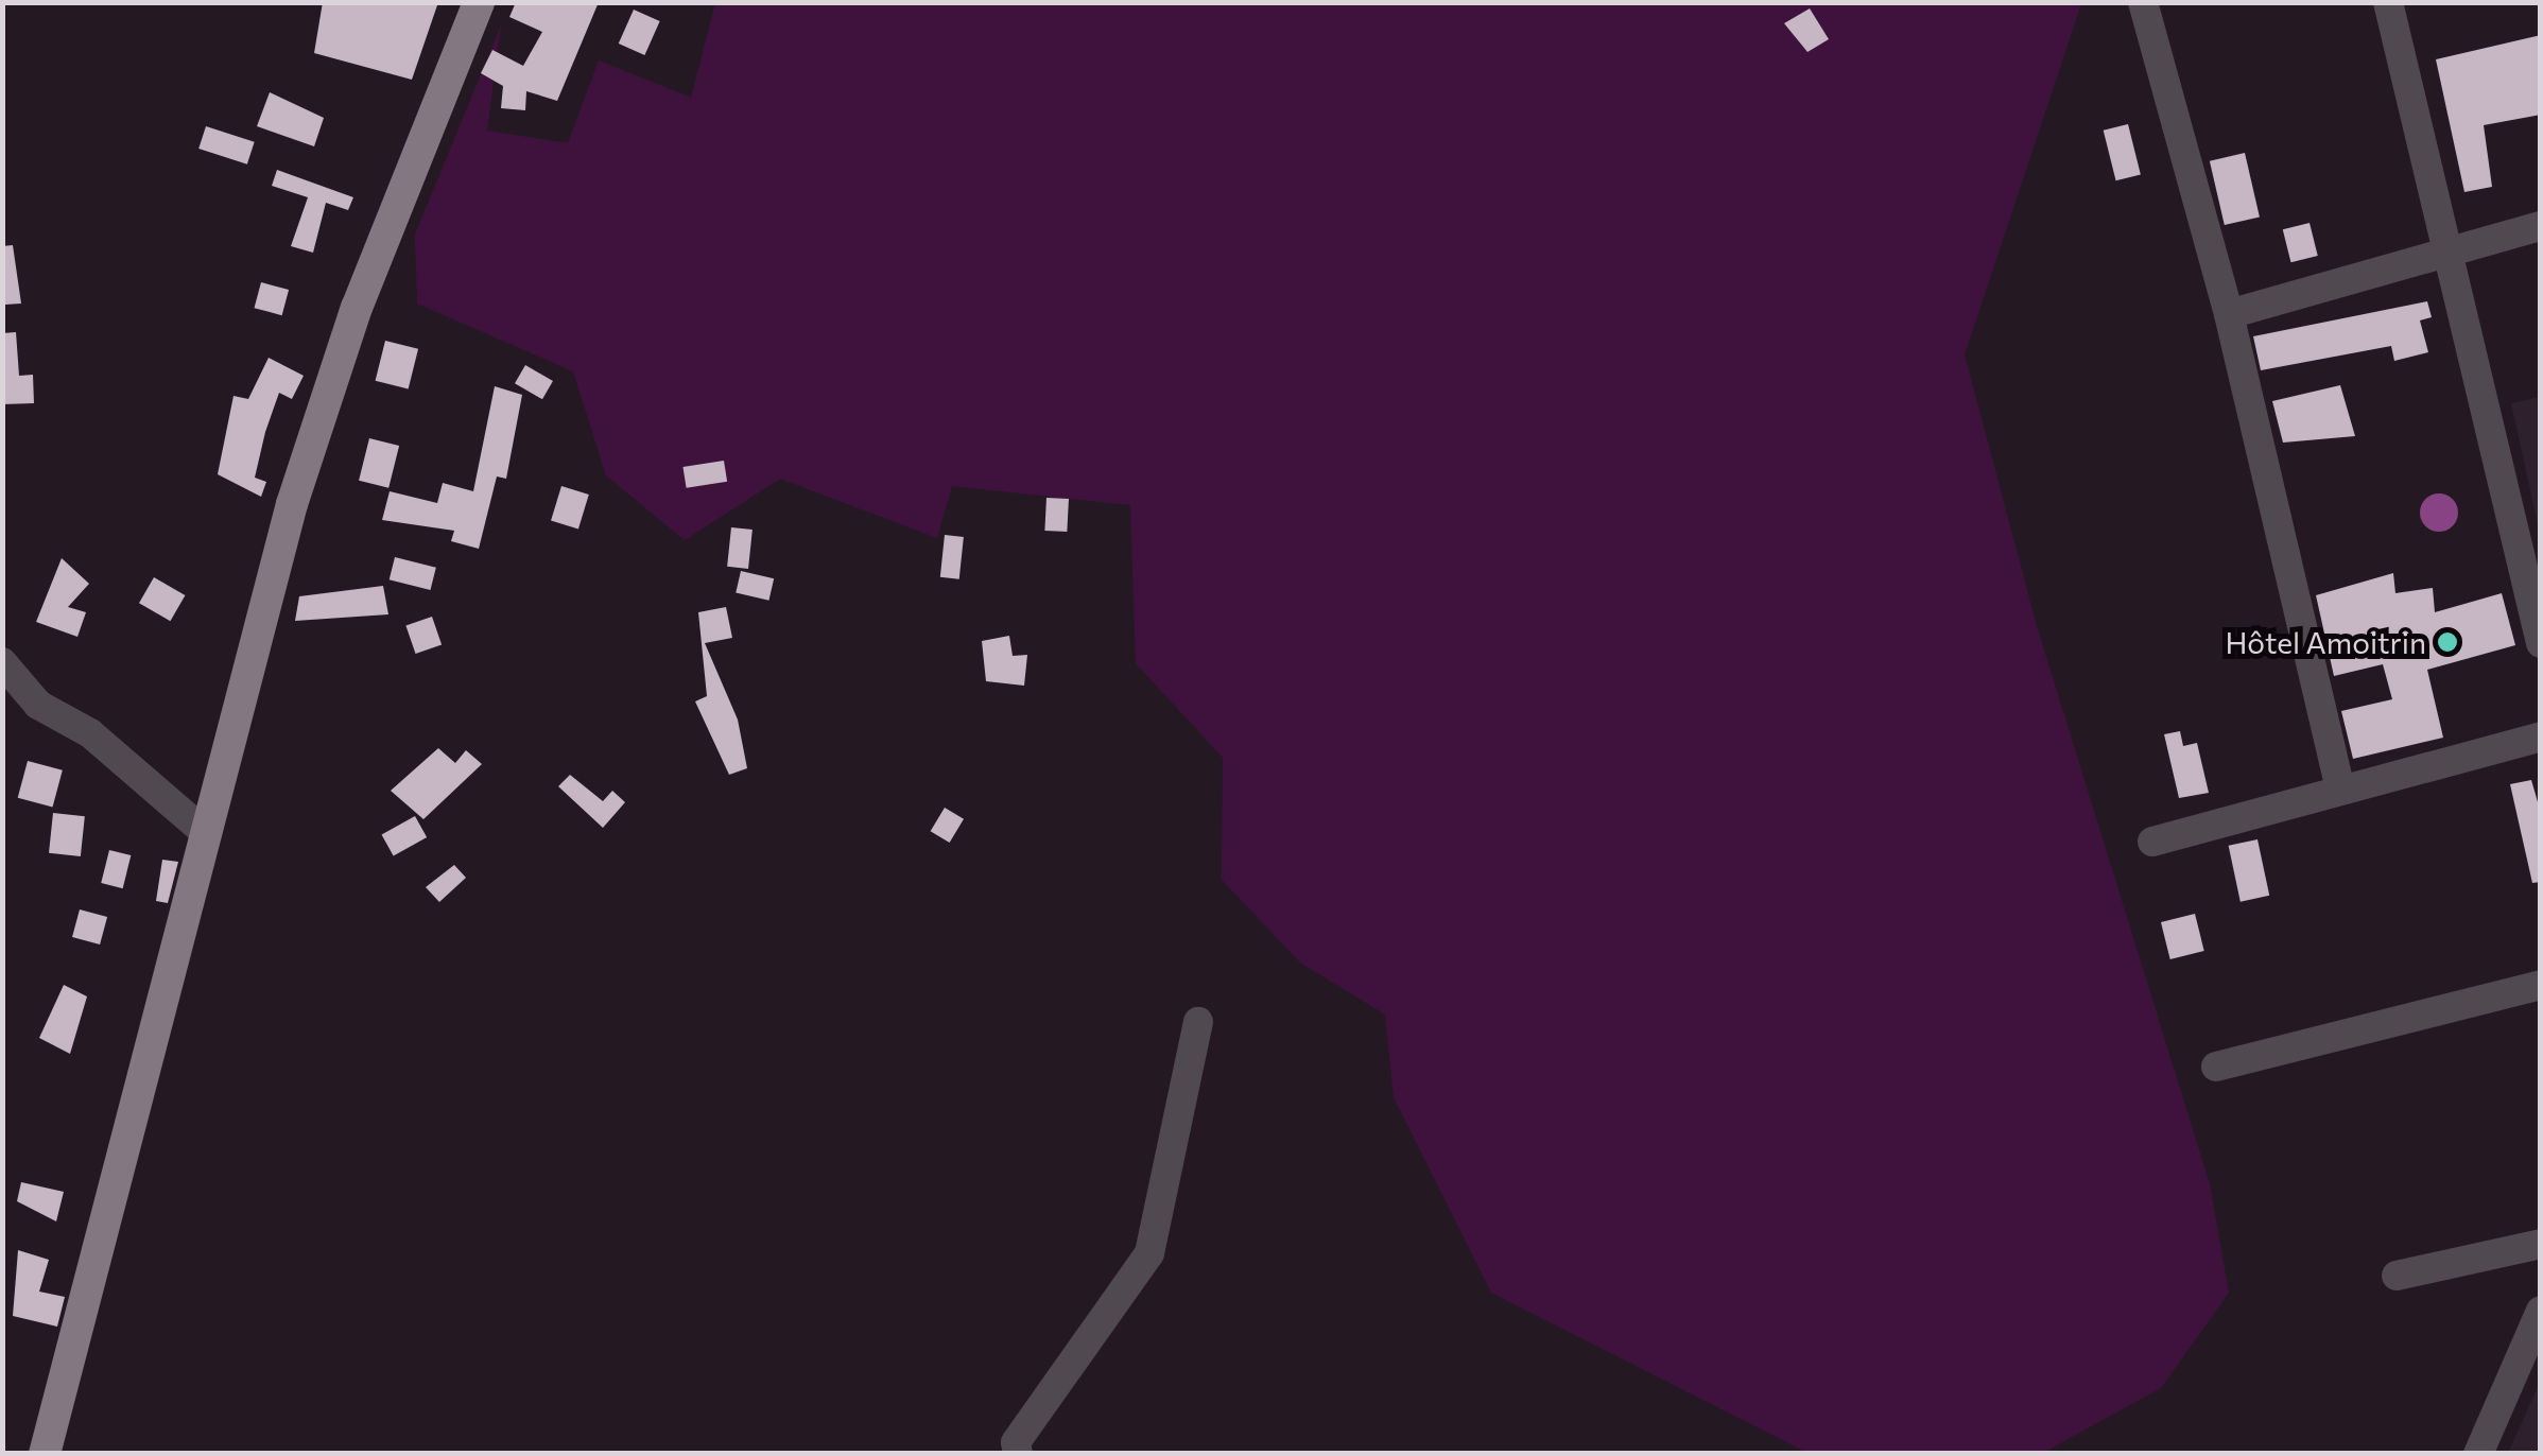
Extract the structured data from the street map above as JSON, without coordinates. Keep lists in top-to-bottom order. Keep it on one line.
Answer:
{"places":["Hôtel Amoitrin"]}
